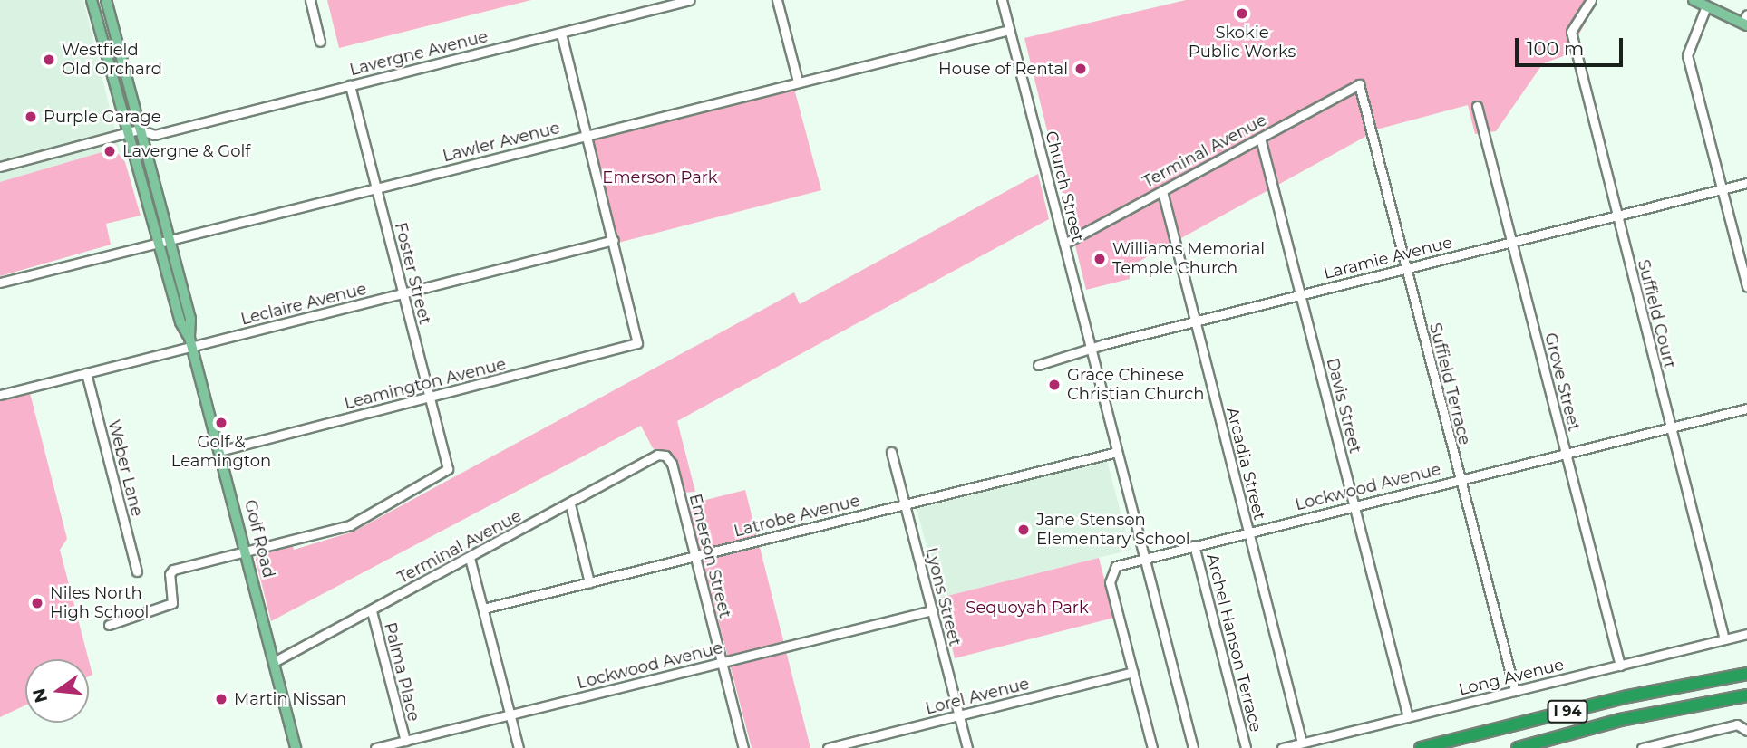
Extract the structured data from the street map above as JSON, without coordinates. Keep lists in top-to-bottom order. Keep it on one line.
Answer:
{"streets":{"highway":["I 94"],"main road":["Golf Road"],"street":["Lavergne Avenue","Lawler Avenue","Terminal Avenue","Church Street","Laramie Avenue","Foster Street","Leclaire Avenue","Suffield Court","Grove Street","Leamington Avenue","Suffield Terrace","Davis Street","Arcadia Street","Weber Lane","Lockwood Avenue","Latrobe Avenue","Emerson Street","Lyons Street","Archel Hanson Terrace","Palma Place","Long Avenue","Lorel Avenue"]},"crossings":[["Lavergne Avenue","Foster Street"],["Lawler Avenue","Church Street"],["Lawler Avenue","Foster Street"],["Lawler Avenue","Golf Road"],["Terminal Avenue","Church Street"],["Terminal Avenue","Suffield Terrace"],["Terminal Avenue","Davis Street"],["Terminal Avenue","Arcadia Street"],["Terminal Avenue","Golf Road"],["Terminal Avenue","Emerson Street"],["Terminal Avenue","Palma Place"],["Church Street","Laramie Avenue"],["Church Street","Lockwood Avenue"],["Church Street","Latrobe Avenue"],["Laramie Avenue","Suffield Court"],["Laramie Avenue","Grove Street"],["Laramie Avenue","Suffield Terrace"],["Laramie Avenue","Davis Street"],["Laramie Avenue","Arcadia Street"],["Foster Street","Leclaire Avenue"],["Foster Street","Leamington Avenue"],["Foster Street","Golf Road"],["Leclaire Avenue","Leamington Avenue"],["Leclaire Avenue","Weber Lane"],["Leclaire Avenue","Golf Road"],["Suffield Court","Lockwood Avenue"],["Suffield Court","Long Avenue"],["Grove Street","Lockwood Avenue"],["Grove Street","Long Avenue"],["Leamington Avenue","Golf Road"],["Suffield Terrace","Lockwood Avenue"],["Suffield Terrace","Long Avenue"],["Davis Street","Lockwood Avenue"],["Davis Street","Long Avenue"],["Arcadia Street","Lockwood Avenue"],["Arcadia Street","Long Avenue"],["Lockwood Avenue","Emerson Street"],["Lockwood Avenue","Lyons Street"],["Lockwood Avenue","Archel Hanson Terrace"],["Lockwood Avenue","Palma Place"],["Lockwood Avenue","Lorel Avenue"],["Latrobe Avenue","Emerson Street"],["Latrobe Avenue","Lyons Street"],["Lyons Street","Lorel Avenue"]],"parks":["Emerson Park","Sequoyah Park"],"places":["Skokie Public Works","Westfield Old Orchard","House of Rental","Purple Garage","Lavergne & Golf","Williams Memorial Temple Church","Grace Chinese Christian Church","Golf & Leamington","Jane Stenson Elementary School","Niles North High School","Martin Nissan"],"scale_bar":"100 m","north":"left"}
